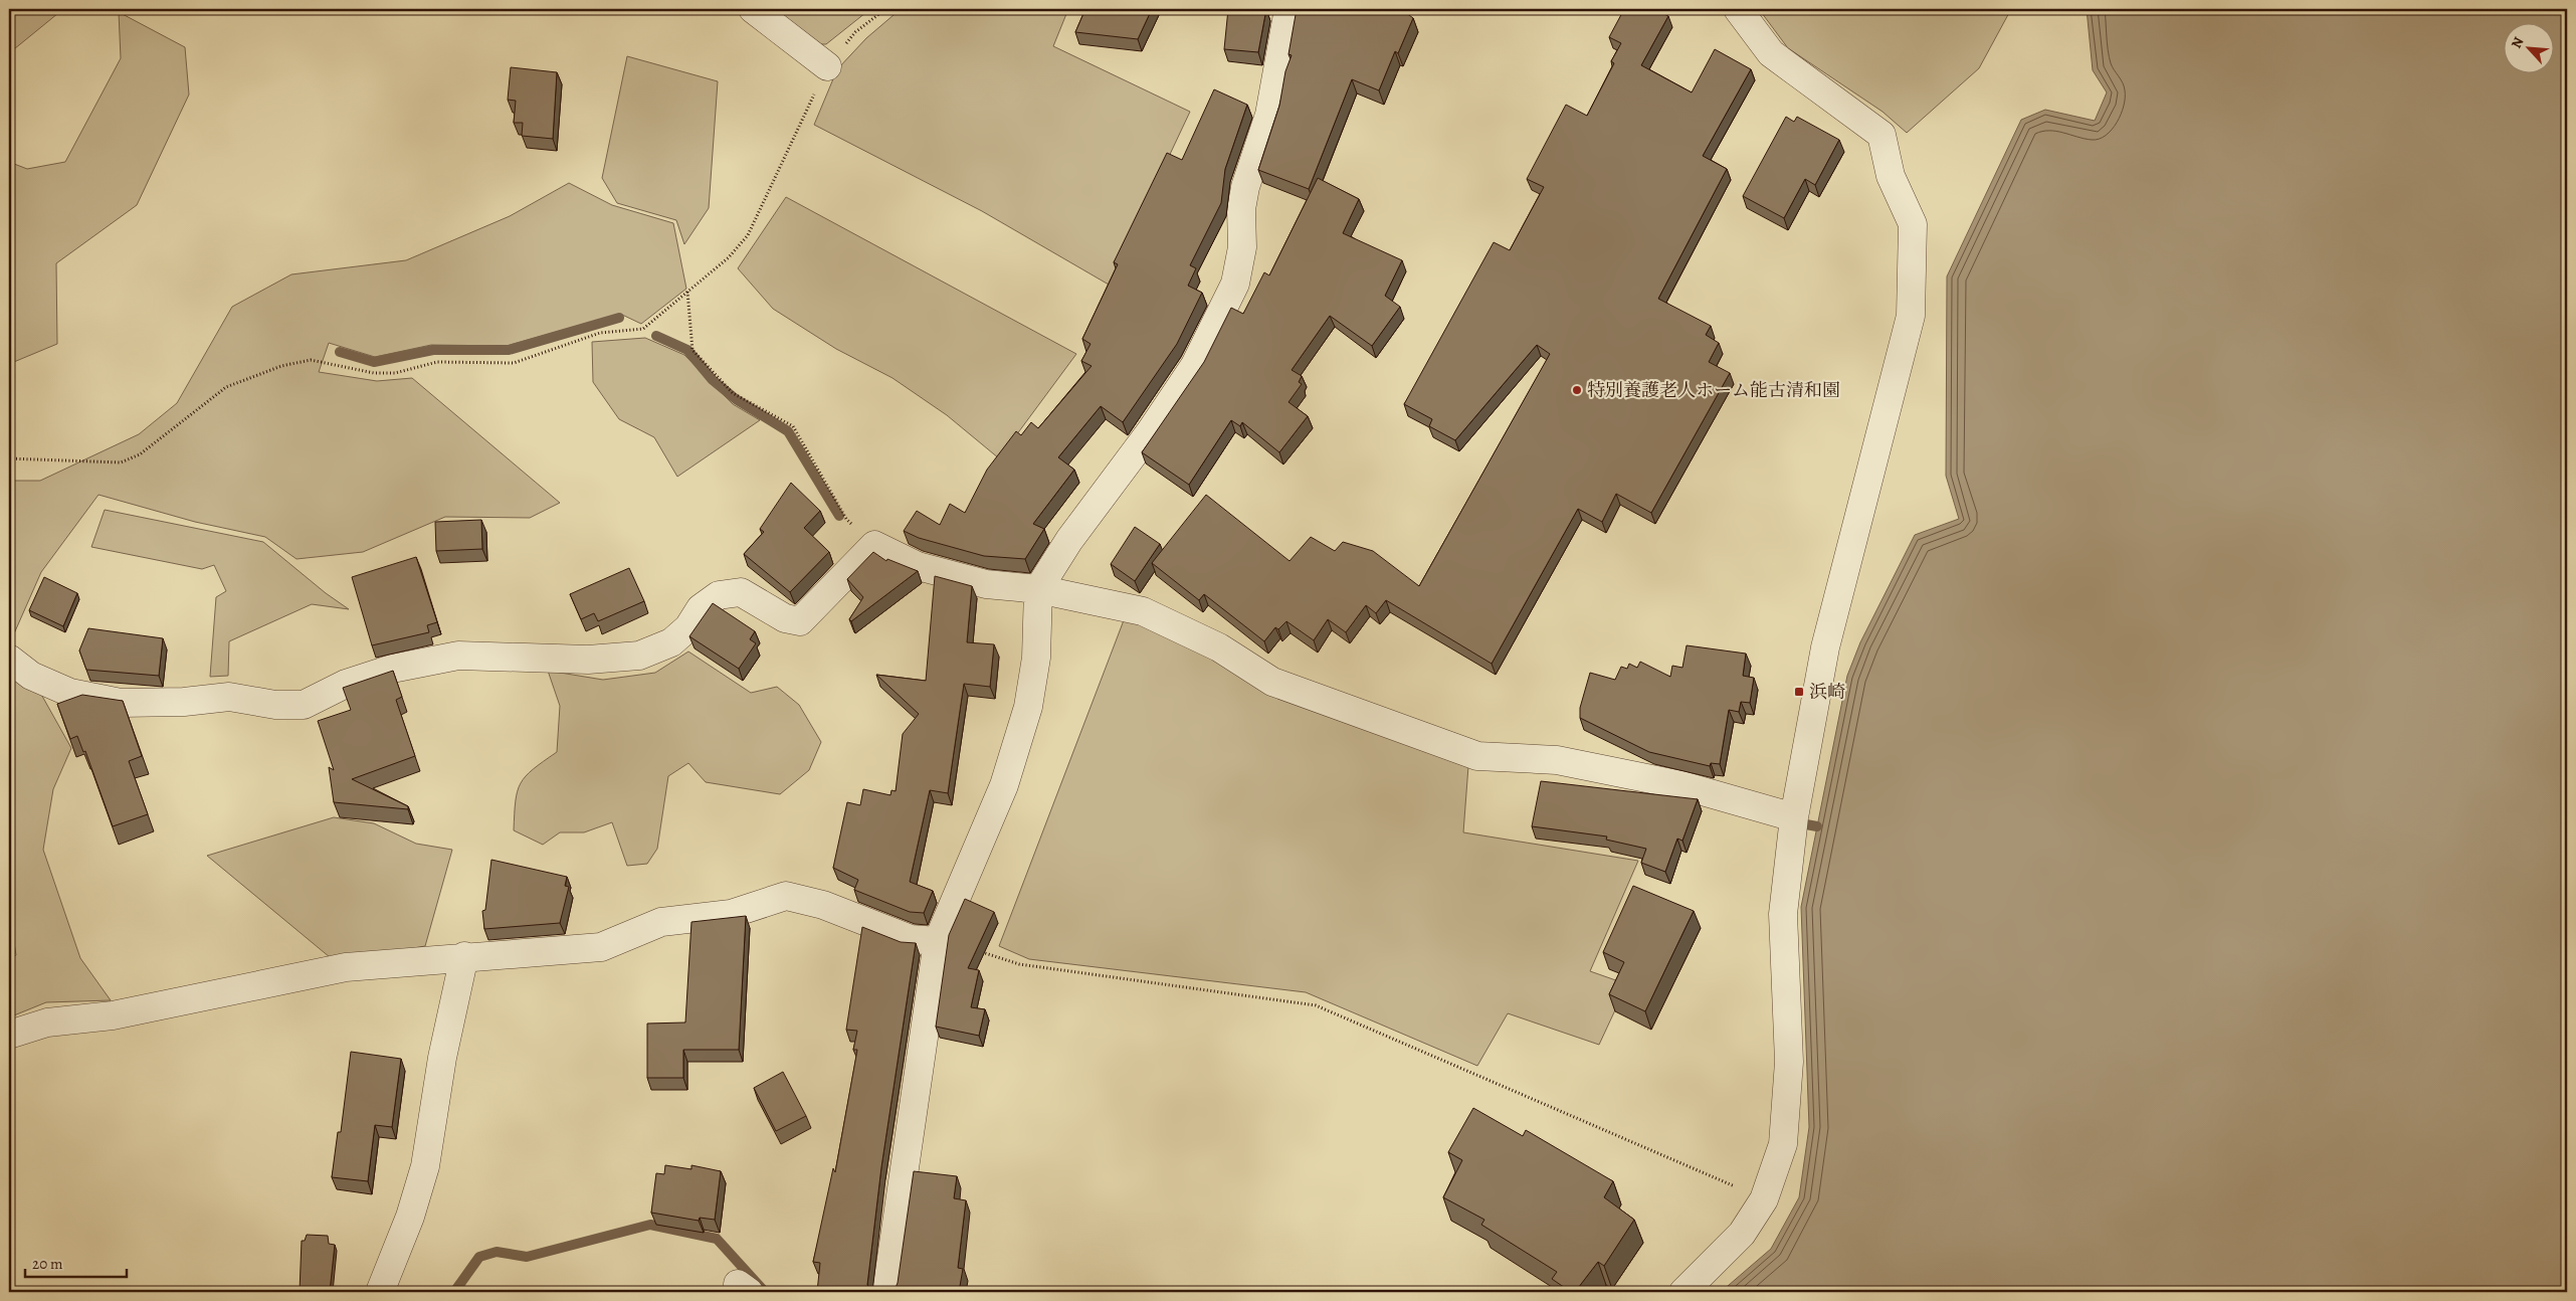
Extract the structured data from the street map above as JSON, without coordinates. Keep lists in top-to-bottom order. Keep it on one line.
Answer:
{"places":{"other":["特別養護老人ホーム能古清和園"],"transit":["浜崎"]},"scale_bar":"20 m","north":"top left"}
